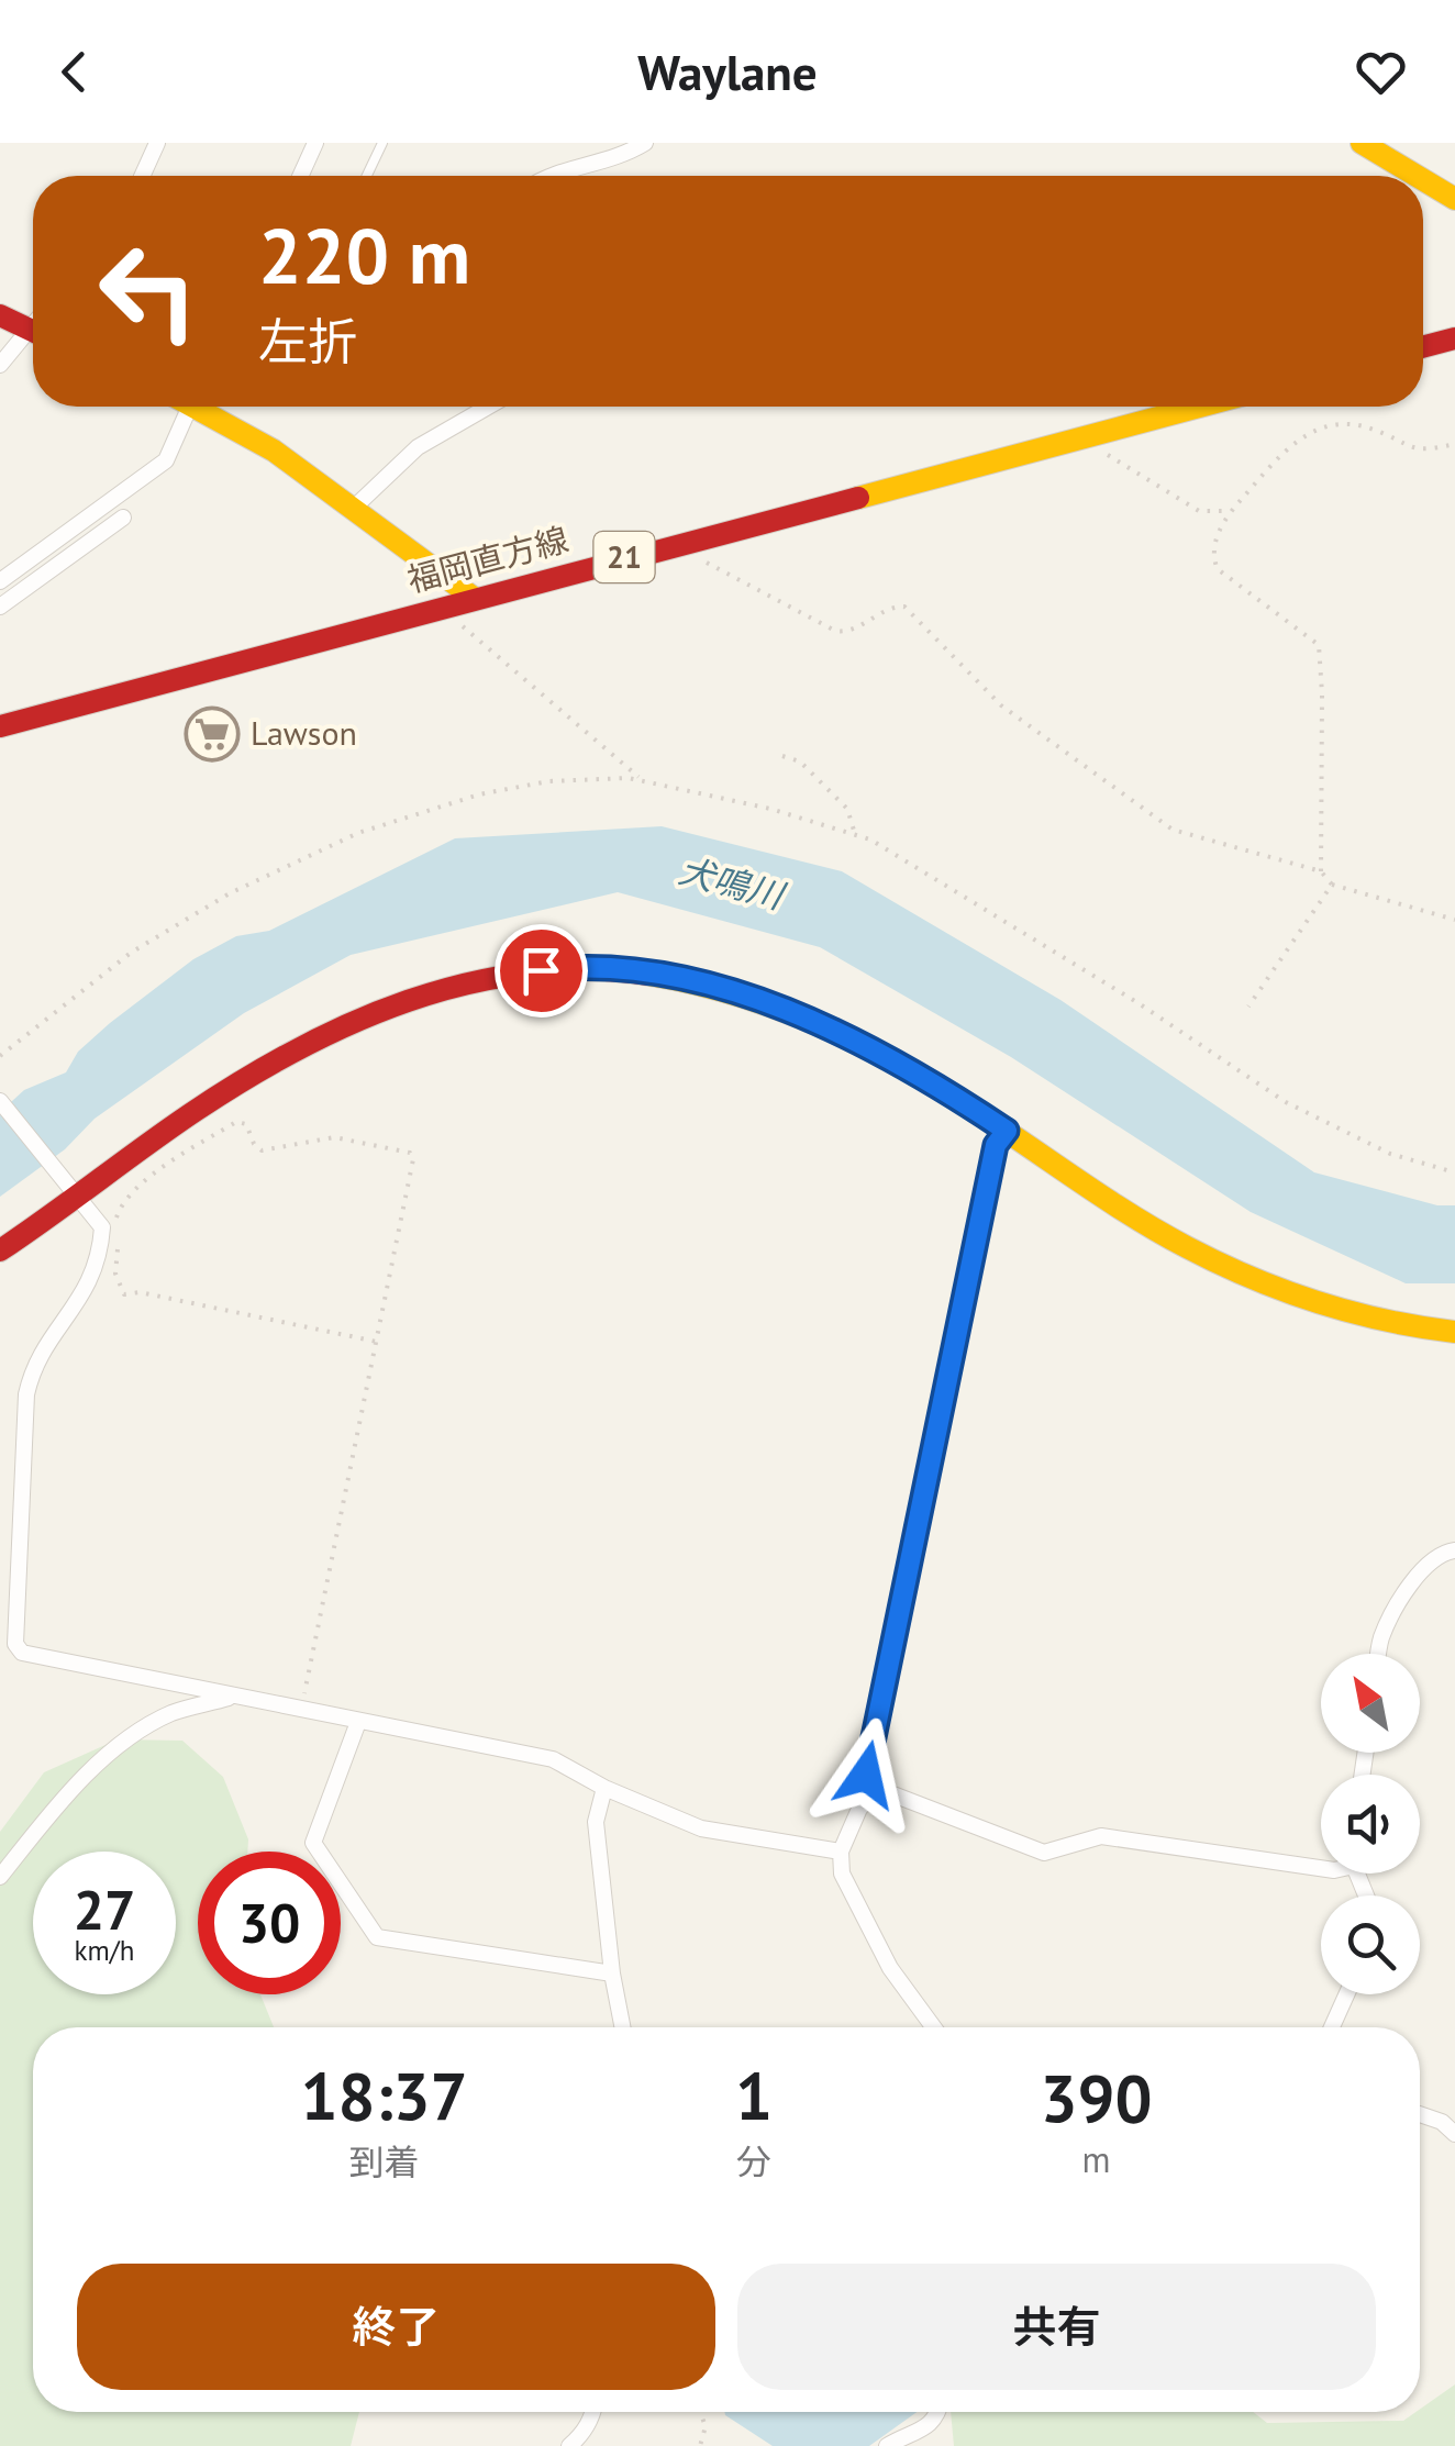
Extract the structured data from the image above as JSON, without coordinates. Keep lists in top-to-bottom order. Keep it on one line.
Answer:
{"streets":{"street":["21","福岡直方線"]},"water":["犬鳴川"],"places":{"supermarket":["Lawson"]},"north":"top left","page":{"header":"Waylane","turn":["220 m","左折"],"speed":"27 km/h","limit":"30","eta":["18:37","到着","1","分","390","m"],"buttons":["終了","共有"]}}
